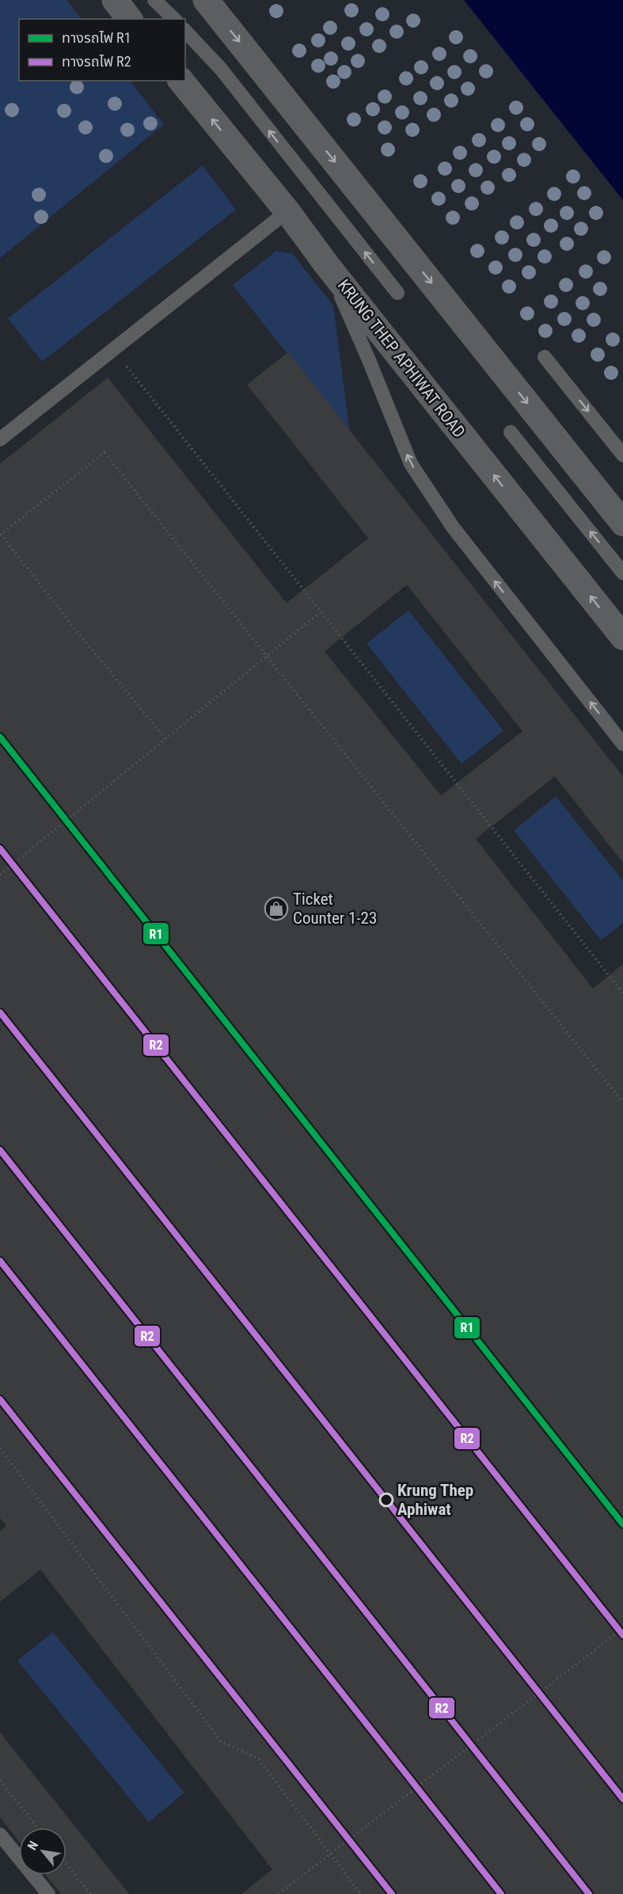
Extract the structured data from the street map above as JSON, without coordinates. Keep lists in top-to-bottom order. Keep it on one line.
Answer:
{"streets":{"street":["KRUNG THEP APHIWAT ROAD"]},"places":{"shop":["Ticket Counter 1-23"],"other":["Krung Thep Aphiwat"]},"lines":["rail line R1","rail line R2"],"legend":["ทางรถไฟ R1","ทางรถไฟ R2"],"north":"top left"}
